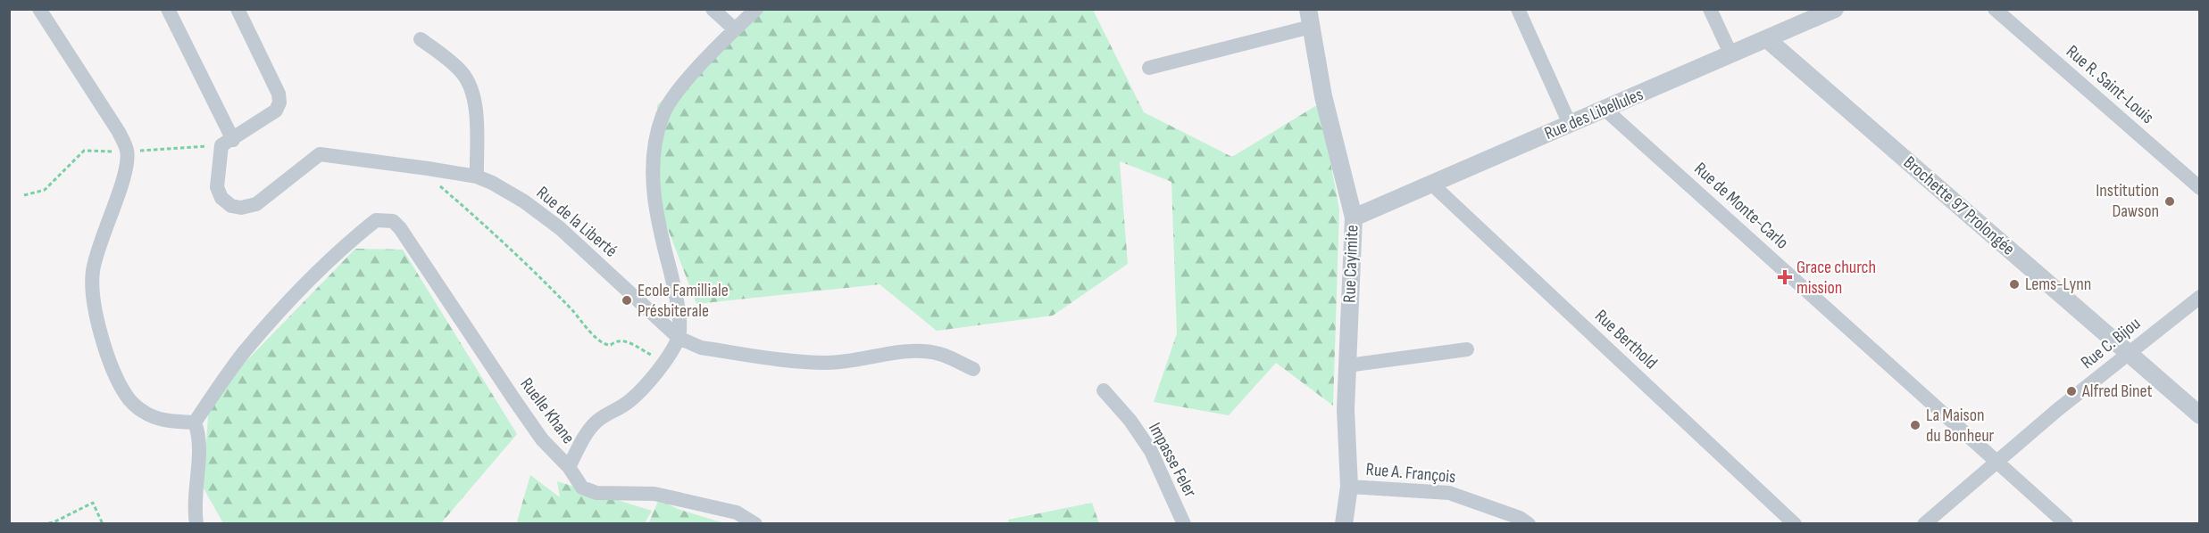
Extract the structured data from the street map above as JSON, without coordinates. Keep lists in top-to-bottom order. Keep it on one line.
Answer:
{"streets":{"street":["Rue R. Saint-Louis","Rue des Libellules","Rue de Monte-Carlo","Brochette 97 Prolongée","Rue de la Liberté","Rue Cayimite","Rue Berthold","Rue C. Bijou","Ruelle Khane","Impasse Feler","Rue A. François"]},"crossings":[["Rue des Libellules","Rue de Monte-Carlo"],["Rue des Libellules","Brochette 97 Prolongée"],["Rue des Libellules","Rue Cayimite"],["Rue des Libellules","Rue Berthold"],["Rue de Monte-Carlo","Rue C. Bijou"],["Brochette 97 Prolongée","Rue C. Bijou"],["Rue Cayimite","Rue A. François"]],"places":{"other":["Institution Dawson","Lems-Lynn","Ecole Familliale Présbiterale","Alfred Binet","La Maison du Bonheur"],"health":["Grace church mission"]}}
